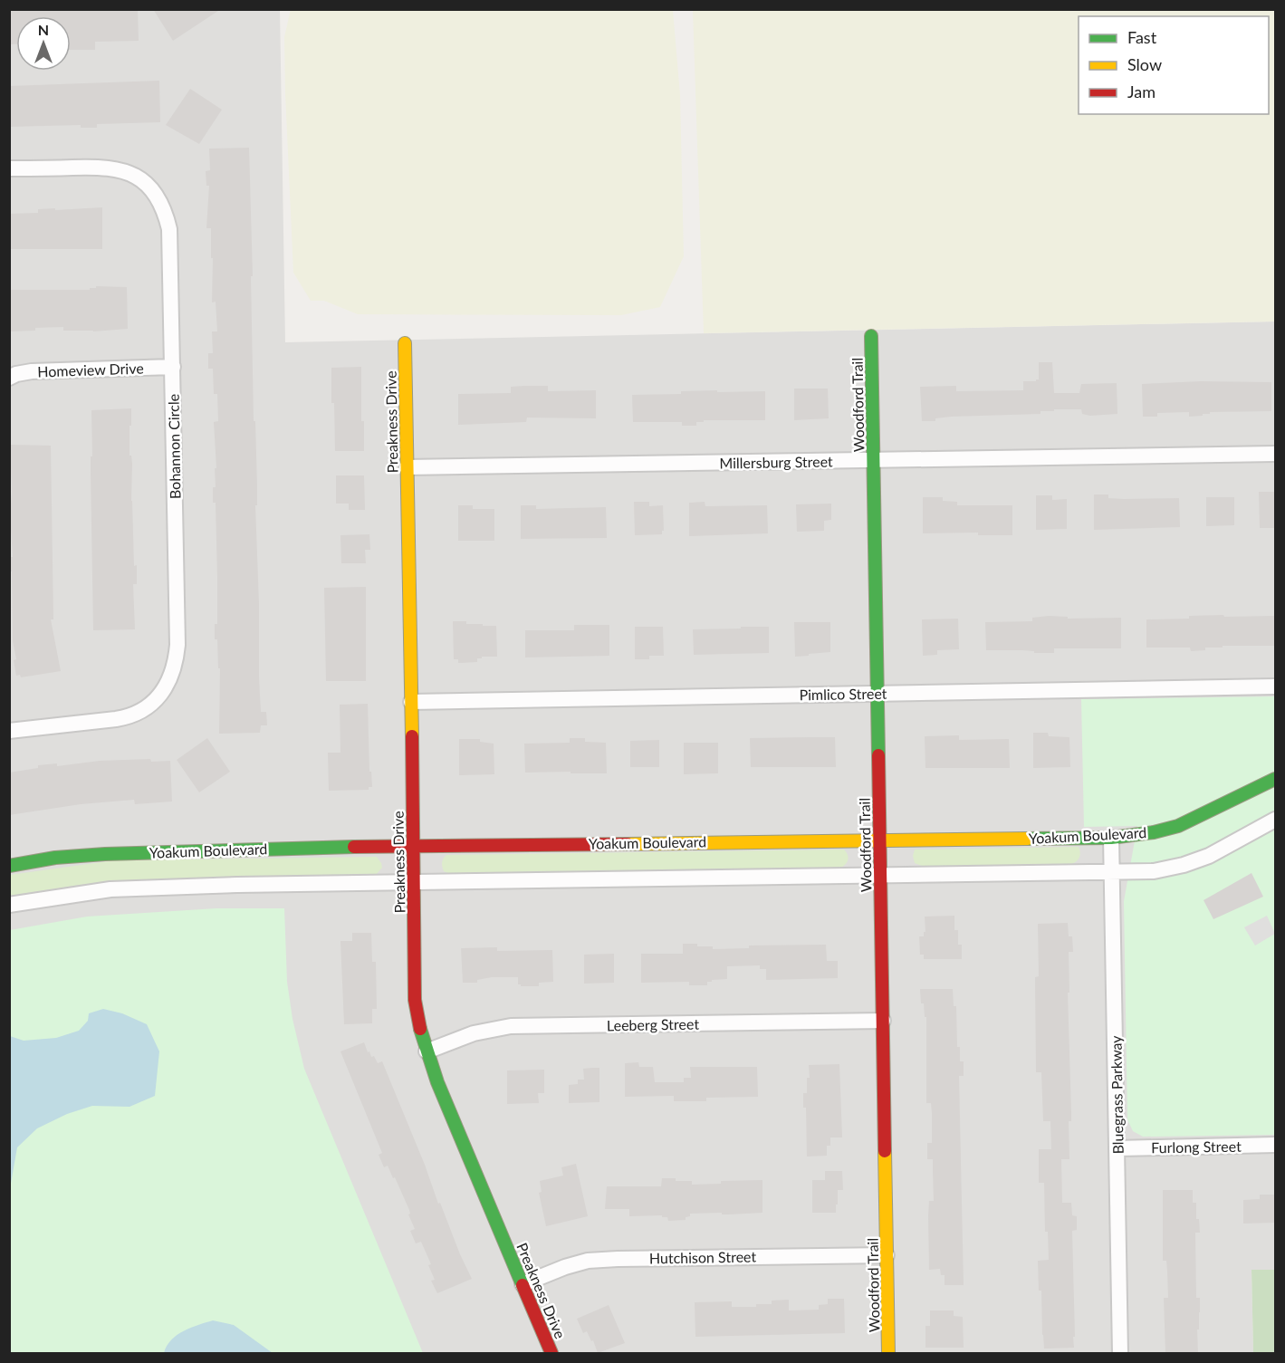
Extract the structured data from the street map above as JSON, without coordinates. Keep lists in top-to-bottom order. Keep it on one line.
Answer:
{"streets":{"street":["Homeview Drive","Woodford Trail","Preakness Drive","Bohannon Circle","Millersburg Street","Pimlico Street","Yoakum Boulevard","Leeberg Street","Bluegrass Parkway","Furlong Street","Hutchison Street"]},"crossings":[["Homeview Drive","Bohannon Circle"],["Woodford Trail","Millersburg Street"],["Woodford Trail","Pimlico Street"],["Woodford Trail","Yoakum Boulevard"],["Woodford Trail","Leeberg Street"],["Woodford Trail","Hutchison Street"],["Preakness Drive","Millersburg Street"],["Preakness Drive","Pimlico Street"],["Preakness Drive","Yoakum Boulevard"],["Preakness Drive","Leeberg Street"],["Preakness Drive","Hutchison Street"],["Yoakum Boulevard","Bluegrass Parkway"],["Bluegrass Parkway","Furlong Street"]],"legend":["Fast","Slow","Jam"],"north":"top"}
